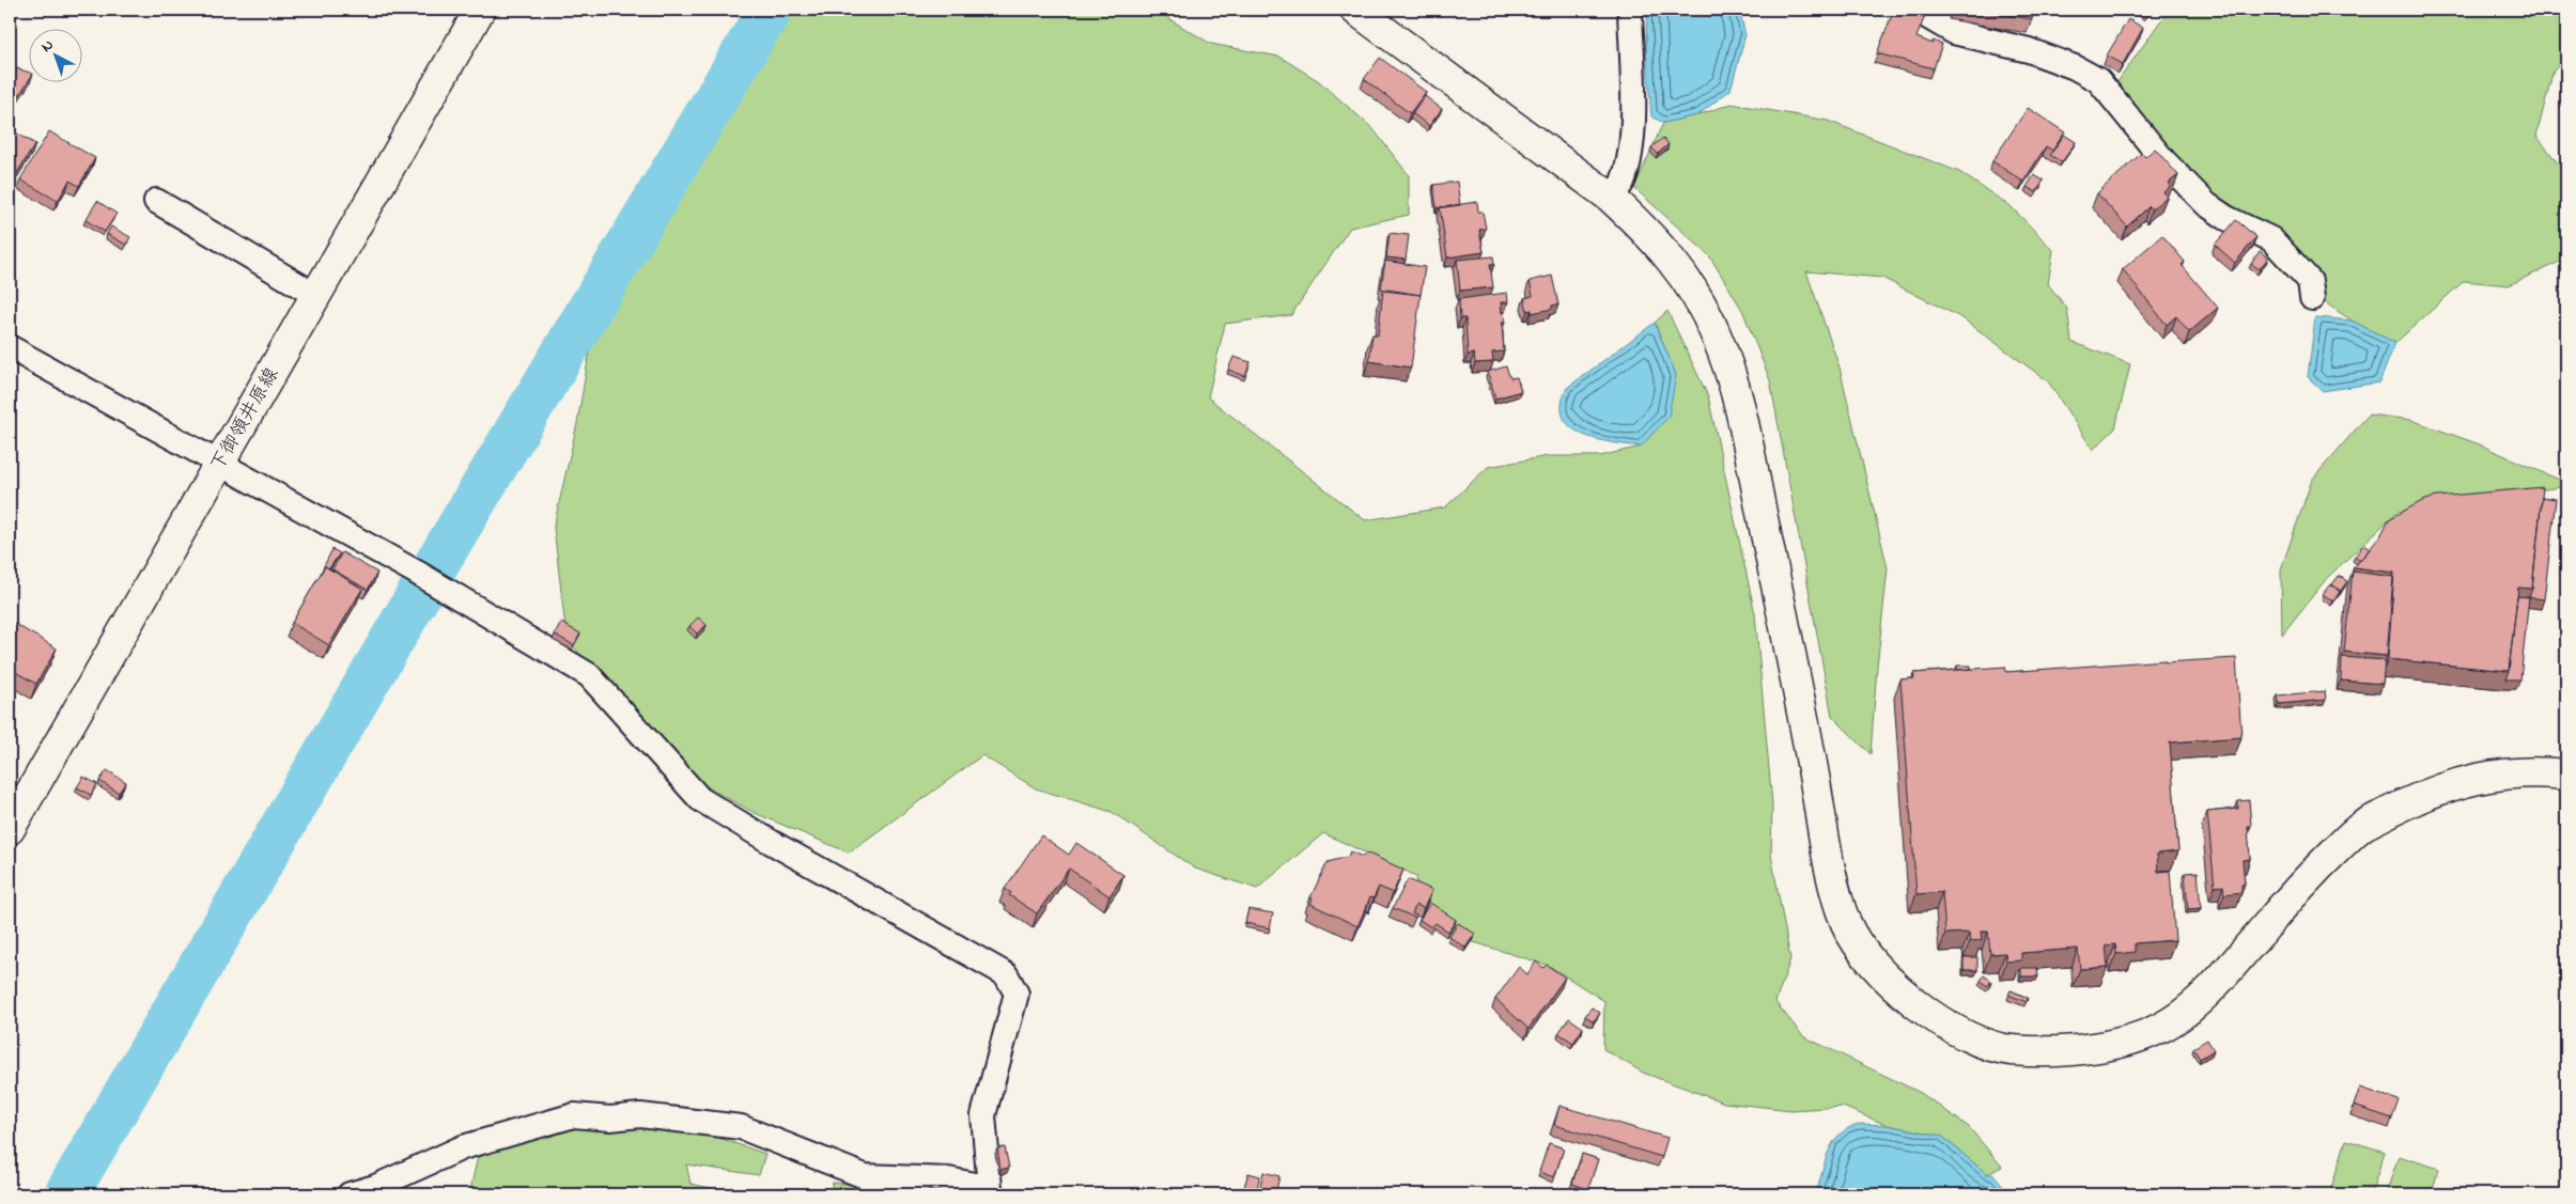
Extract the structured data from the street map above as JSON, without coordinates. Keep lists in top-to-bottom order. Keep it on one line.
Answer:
{"streets":{"street":["下御領井原線"]},"north":"top left"}
